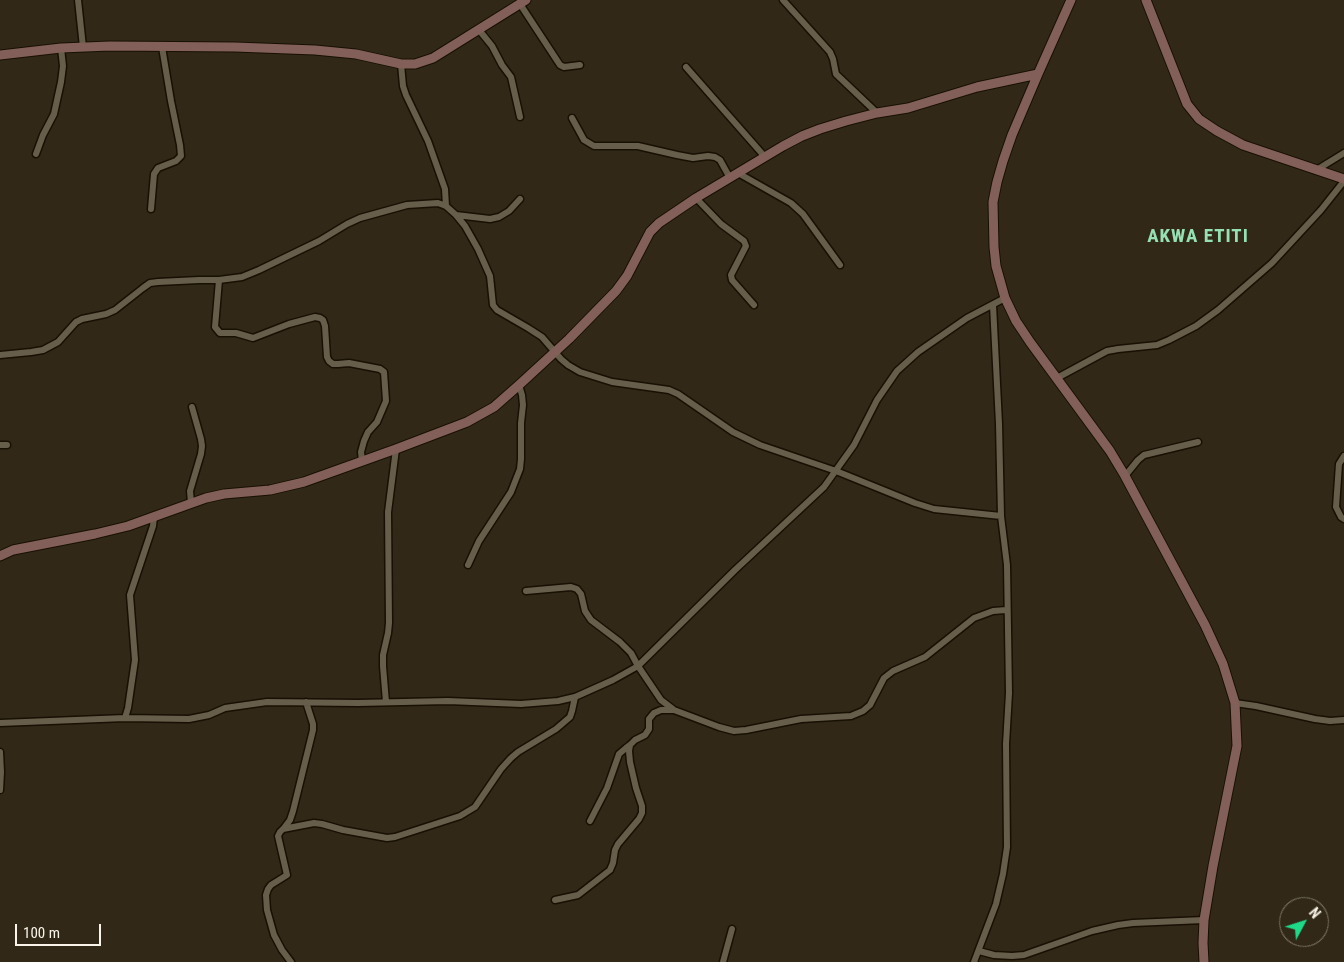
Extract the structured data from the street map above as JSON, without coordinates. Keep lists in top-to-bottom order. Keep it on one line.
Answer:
{"districts":["AKWA ETITI"],"scale_bar":"100 m","north":"top right"}
